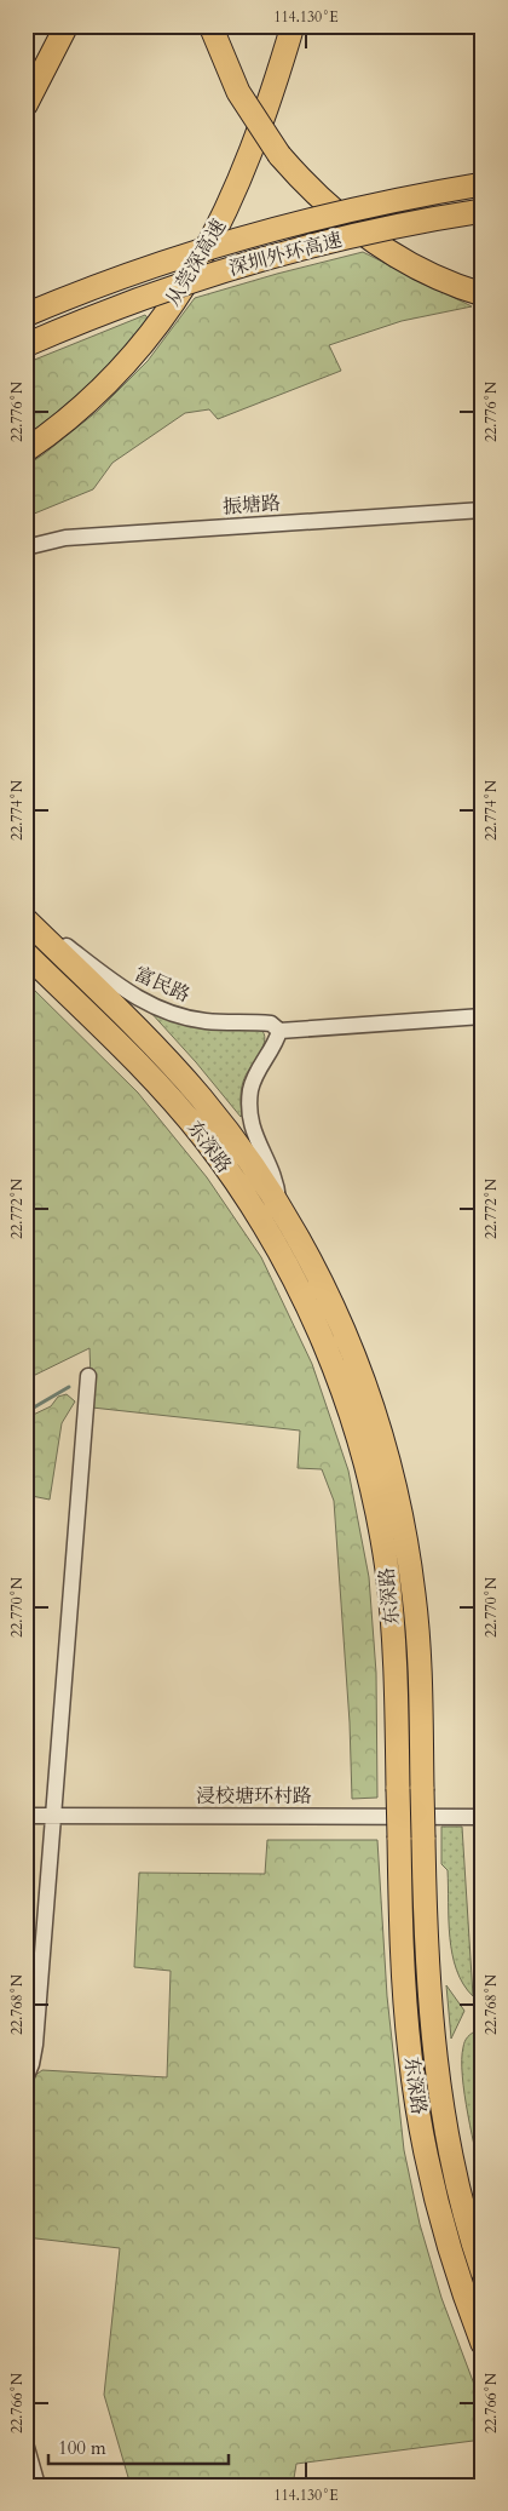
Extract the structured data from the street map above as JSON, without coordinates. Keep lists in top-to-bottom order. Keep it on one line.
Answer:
{"streets":{"highway":["深圳外环高速","从莞深高速","东深路"],"street":["振塘路","富民路","浸校塘环村路"]},"crossings":[["富民路","东深路"]],"scale_bar":"100 m","coordinates":["114.130°E","22.776°N","22.774°N","22.772°N","22.770°N","22.768°N","22.766°N"]}
